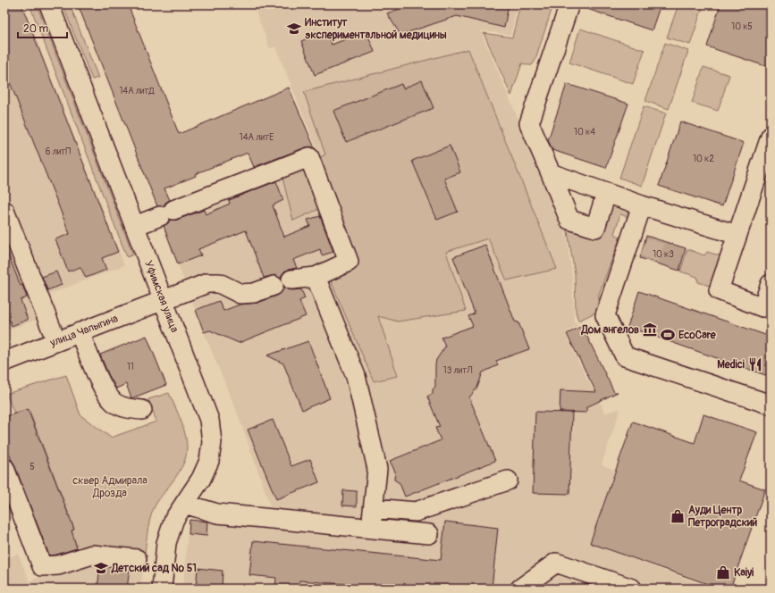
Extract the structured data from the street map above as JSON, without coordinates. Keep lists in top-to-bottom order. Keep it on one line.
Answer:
{"streets":{"street":["Уфимская улица","улица Чапыгина"]},"crossings":[["Уфимская улица","улица Чапыгина"]],"parks":["сквер Адмирала Дрозда"],"places":{"school or university":["Институт экспериментальной медицины","Детский сад № 51"],"museum":["Дом ангелов"],"sports":["EcoCare"],"restaurant":["Medici"],"shop":["Ауди Центр Петроградский","Kaiyi"]},"house_numbers":["10 к5","14А литД","10 к4","14А литЕ","6 литП","10 к2","10 к3","11","13 литЛ","5"],"scale_bar":"20 m"}
